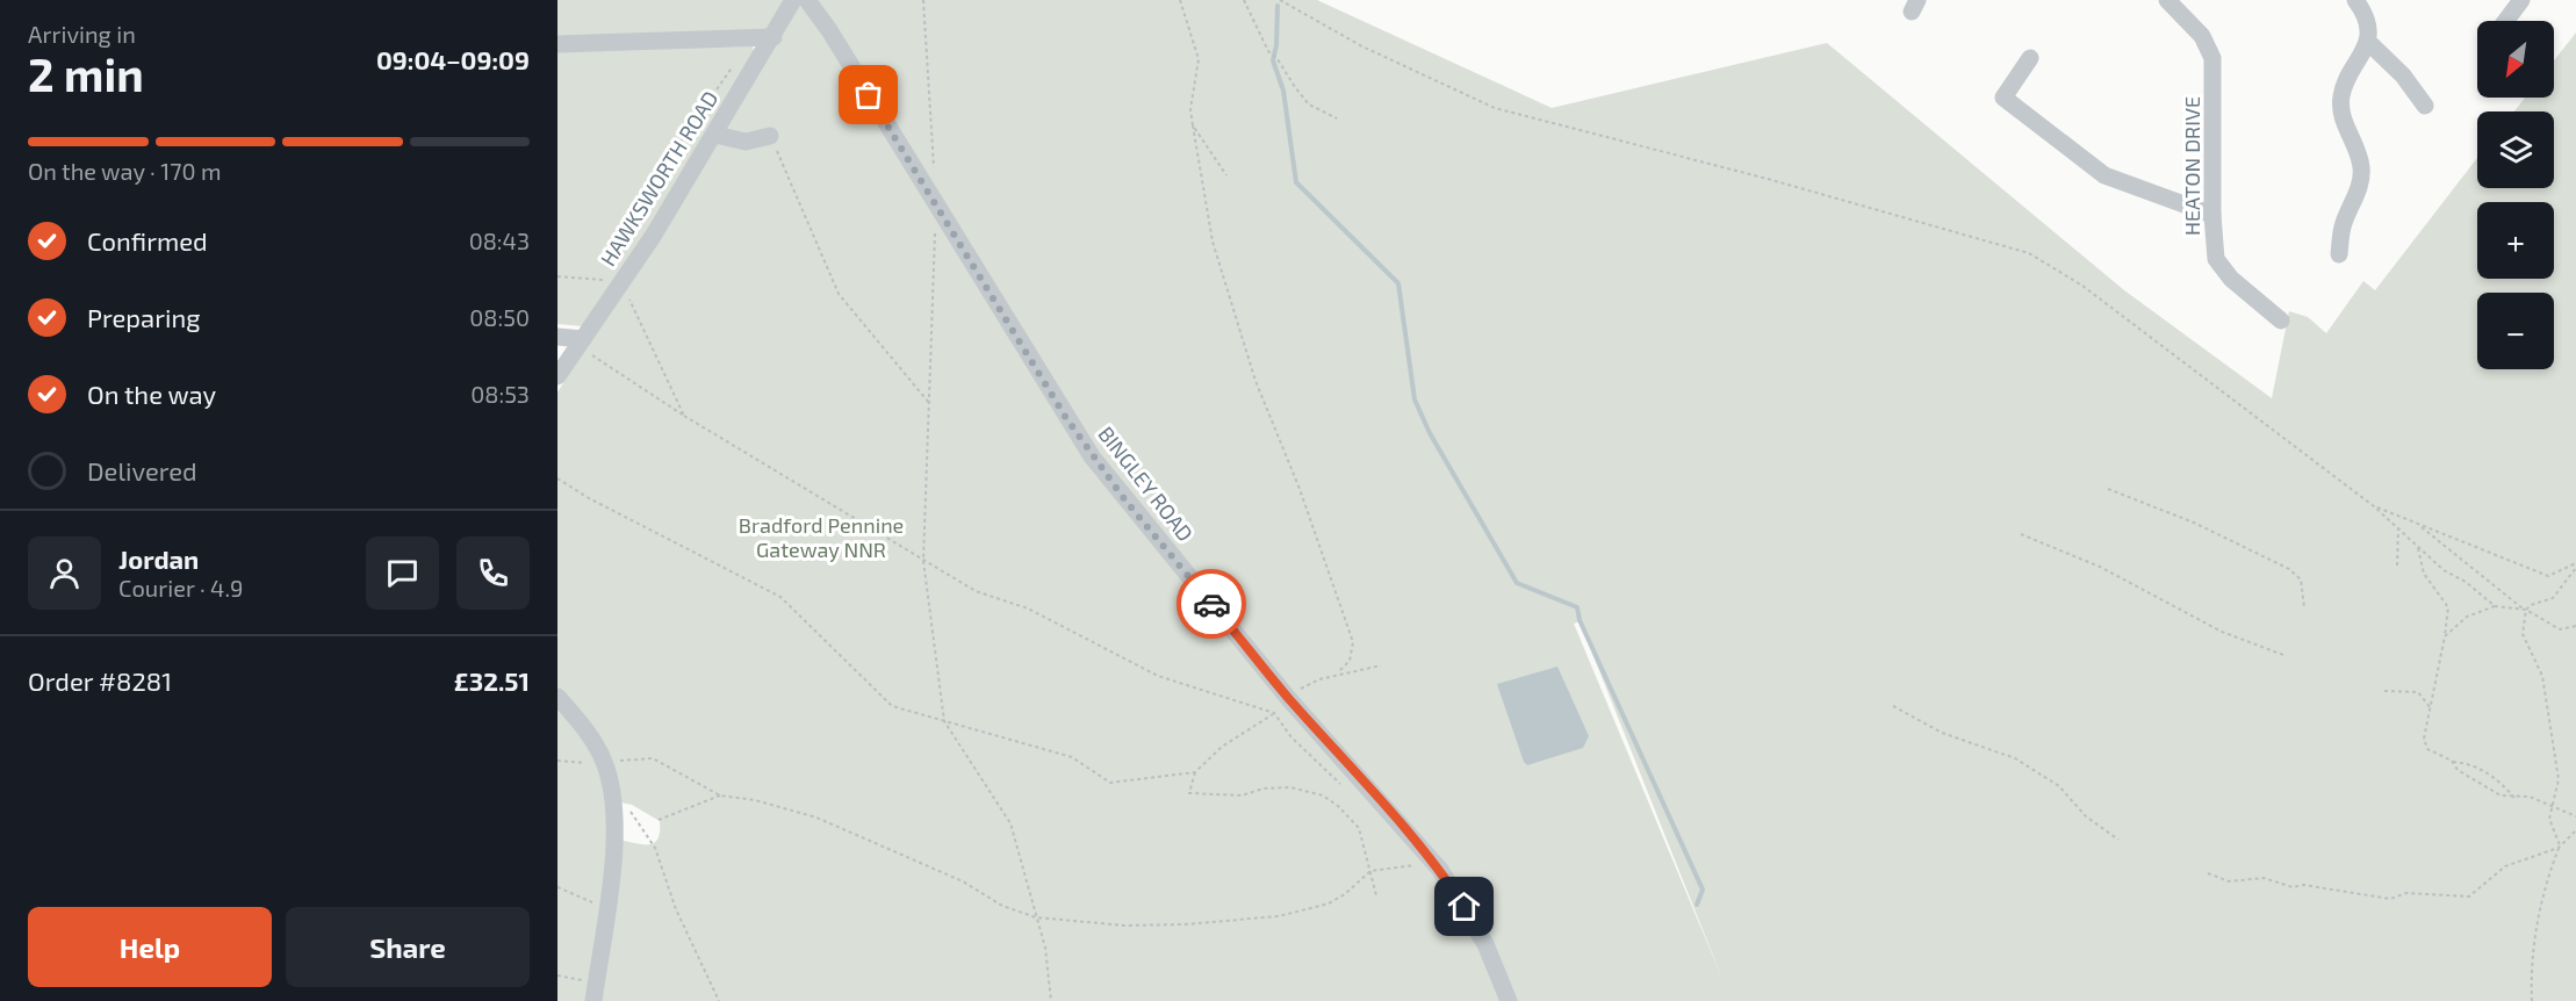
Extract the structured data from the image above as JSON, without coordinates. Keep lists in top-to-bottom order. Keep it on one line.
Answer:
{"streets":{"street":["HEATON DRIVE","HAWKSWORTH ROAD","BINGLEY ROAD"]},"parks":["Bradford Pennine Gateway NNR"],"north":"bottom left","page":{"heading":["2 min","Arriving in","09:04–09:09"],"panel":["Jordan","Courier · 4.9","Order #8281","£32.51"],"map_buttons":["+","−"],"bar":"On the way · 170 m","list":[["Confirmed","08:43"],["Preparing","08:50"],["On the way","08:53"],"Delivered"],"buttons":["Help","Share"]}}
